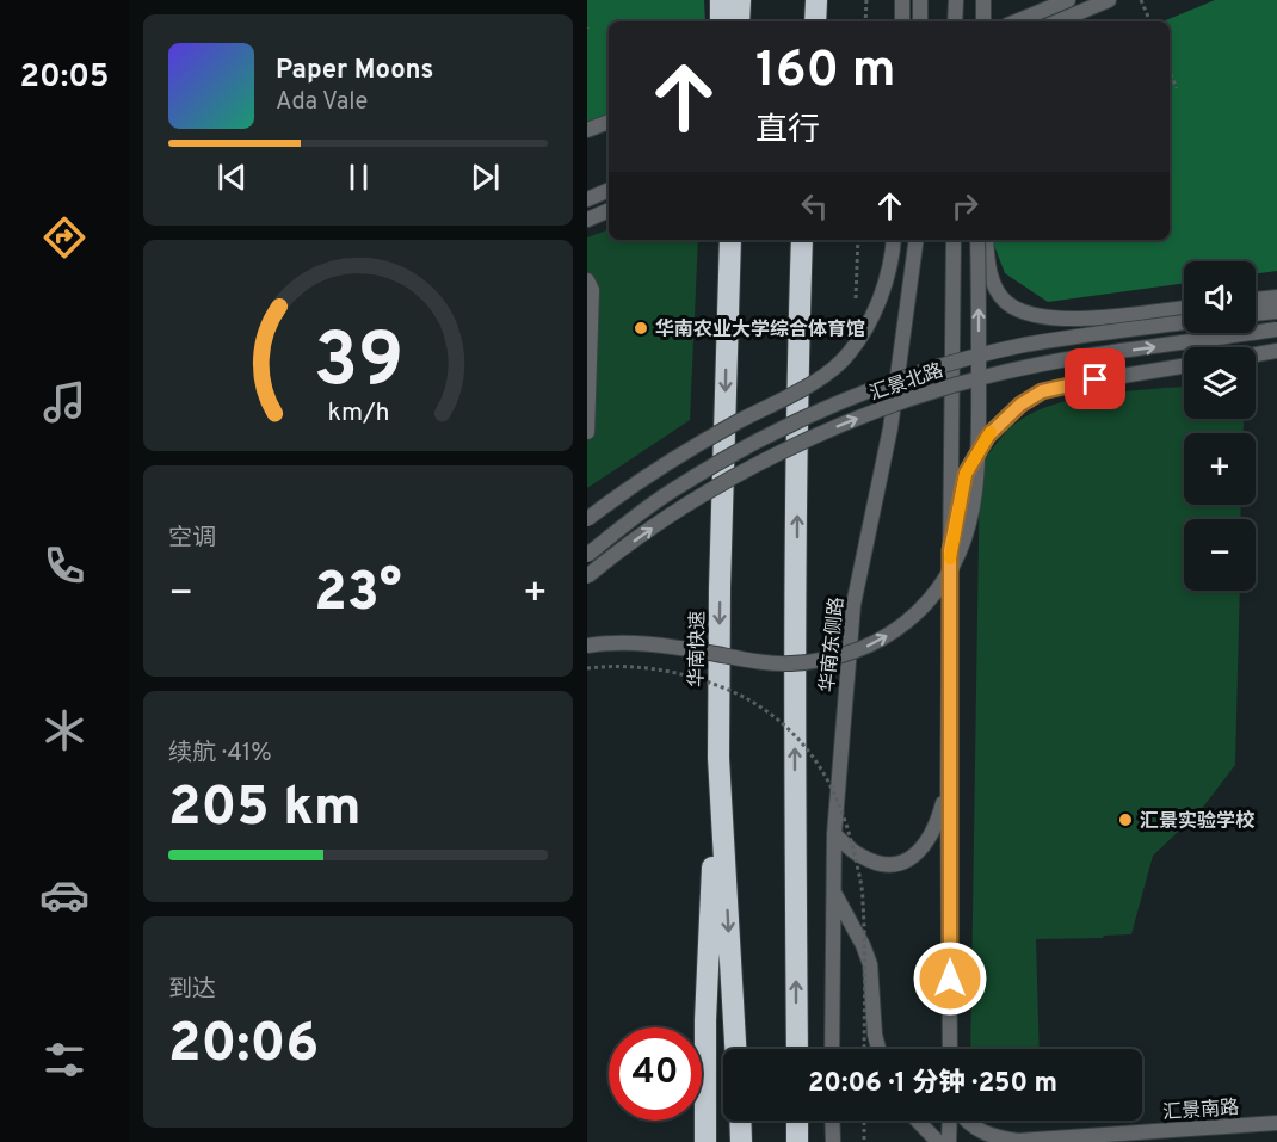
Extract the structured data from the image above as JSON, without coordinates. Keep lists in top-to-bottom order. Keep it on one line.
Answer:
{"streets":{"highway":["华南快速"],"street":["汇景北路","华南东侧路","汇景南路"]},"places":["华南农业大学综合体育馆","汇景实验学校"],"page":{"tabs":"20:05","turn":["160 m","直行"],"song":["Paper Moons","Ada Vale"],"map_buttons":["+","−"],"tile":["空调",["续航 · 41%","205 km"],["到达","20:06"]],"heat":["−","23°","+"],"limit":"40","trip":"20:06 · 1 分钟 · 250 m","gauge":["39","km/h"]}}
